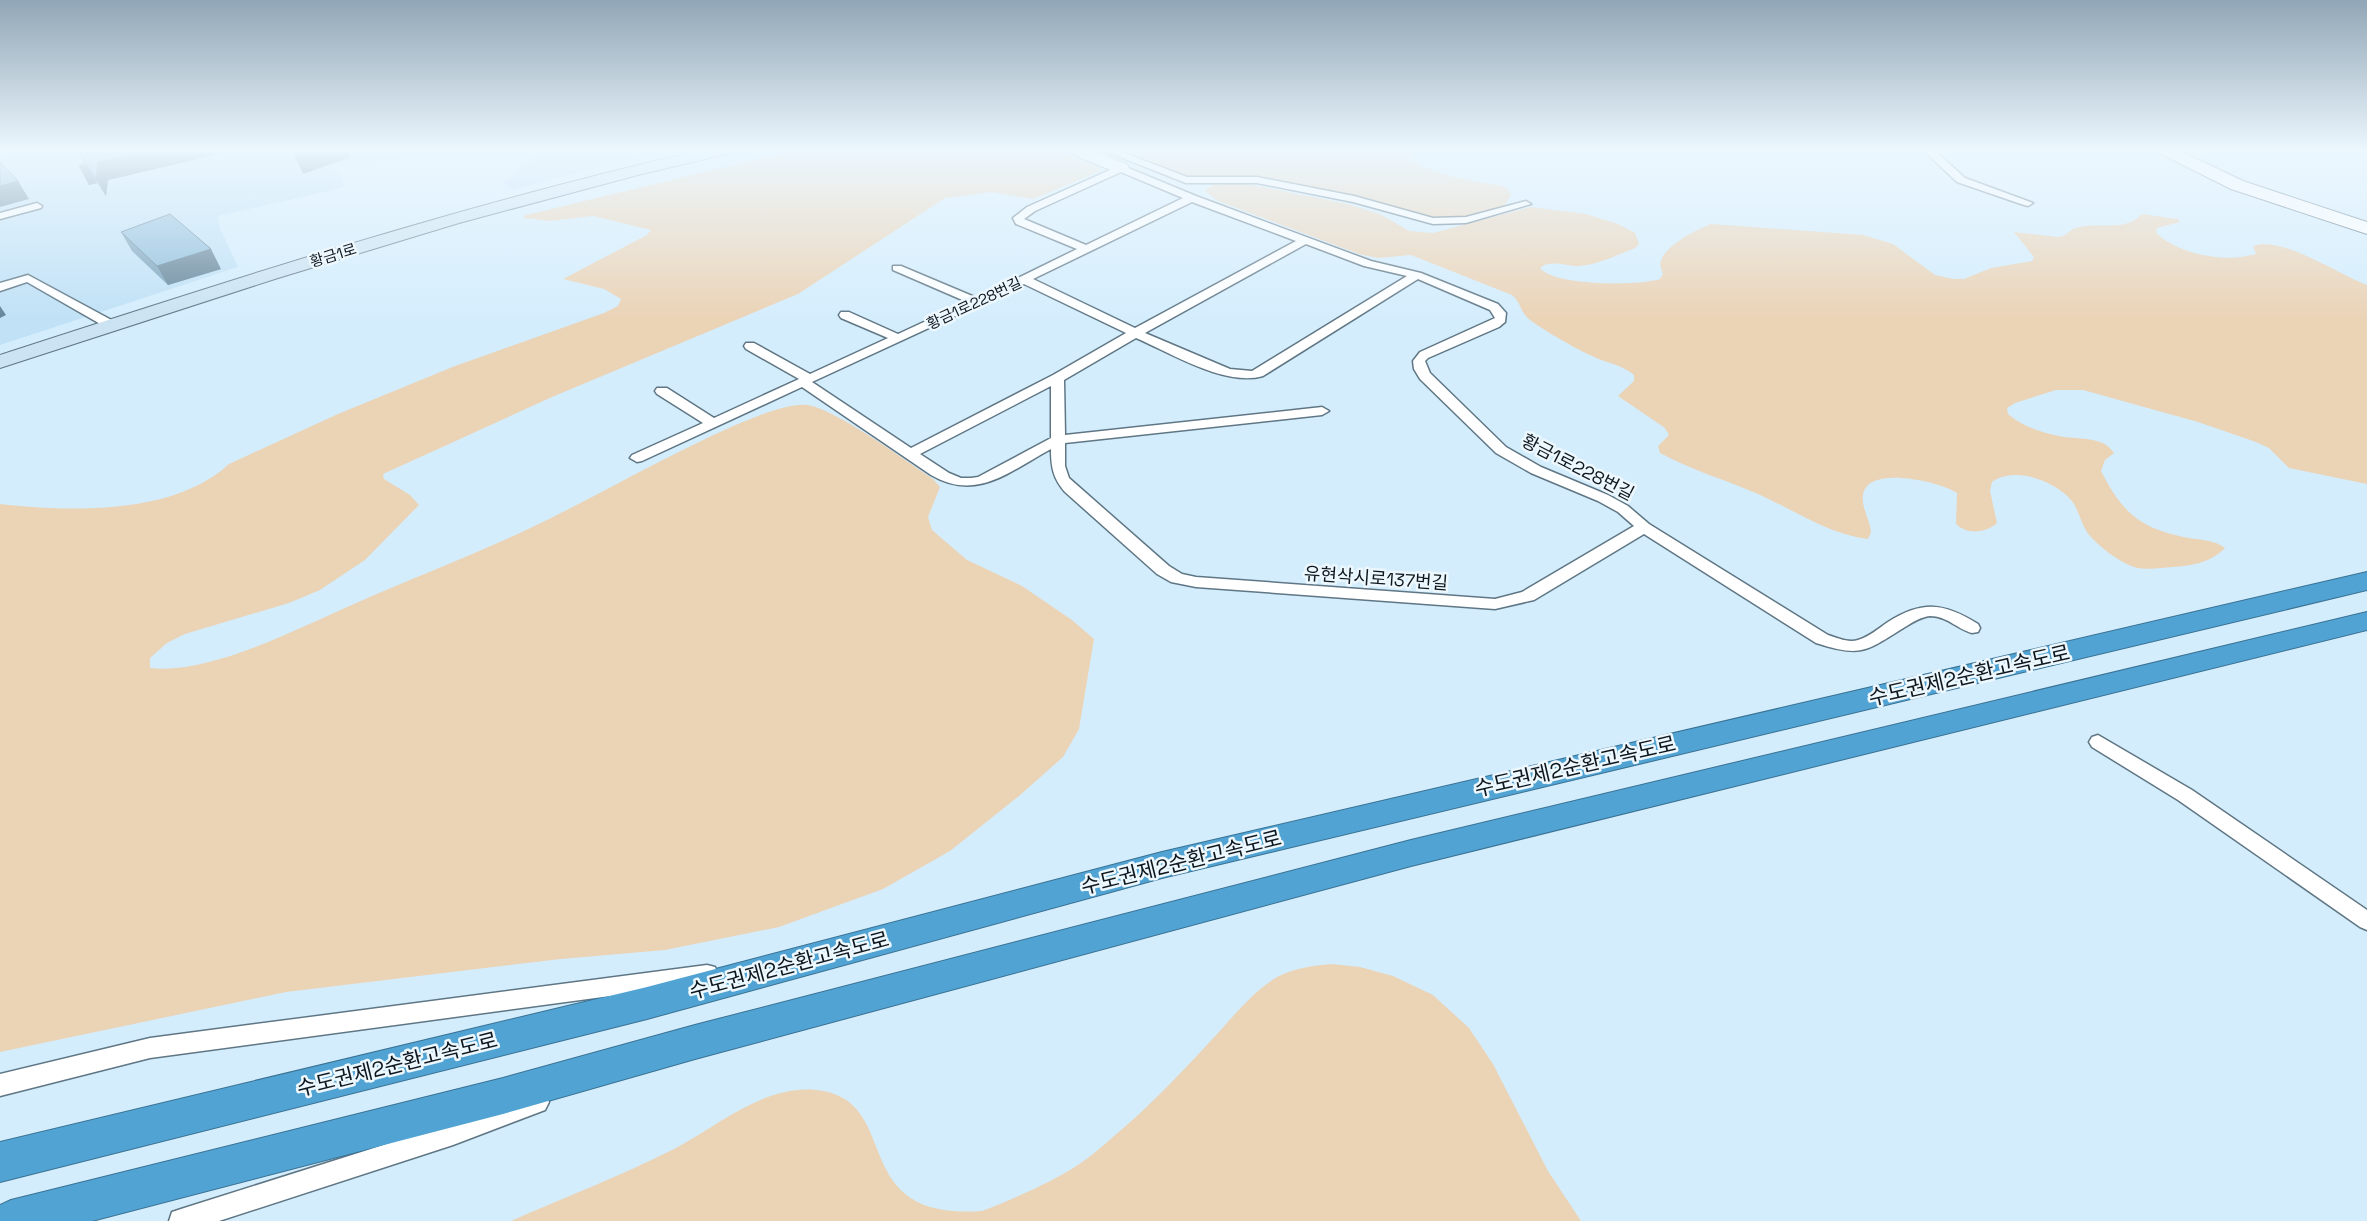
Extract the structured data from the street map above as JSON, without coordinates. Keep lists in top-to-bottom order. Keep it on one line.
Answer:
{"streets":{"highway":["수도권제2순환고속도로"],"street":["황금1로"],"lane":["황금1로228번길","유현삭시로137번길"]},"crossings":[["황금1로228번길","유현삭시로137번길"]]}
